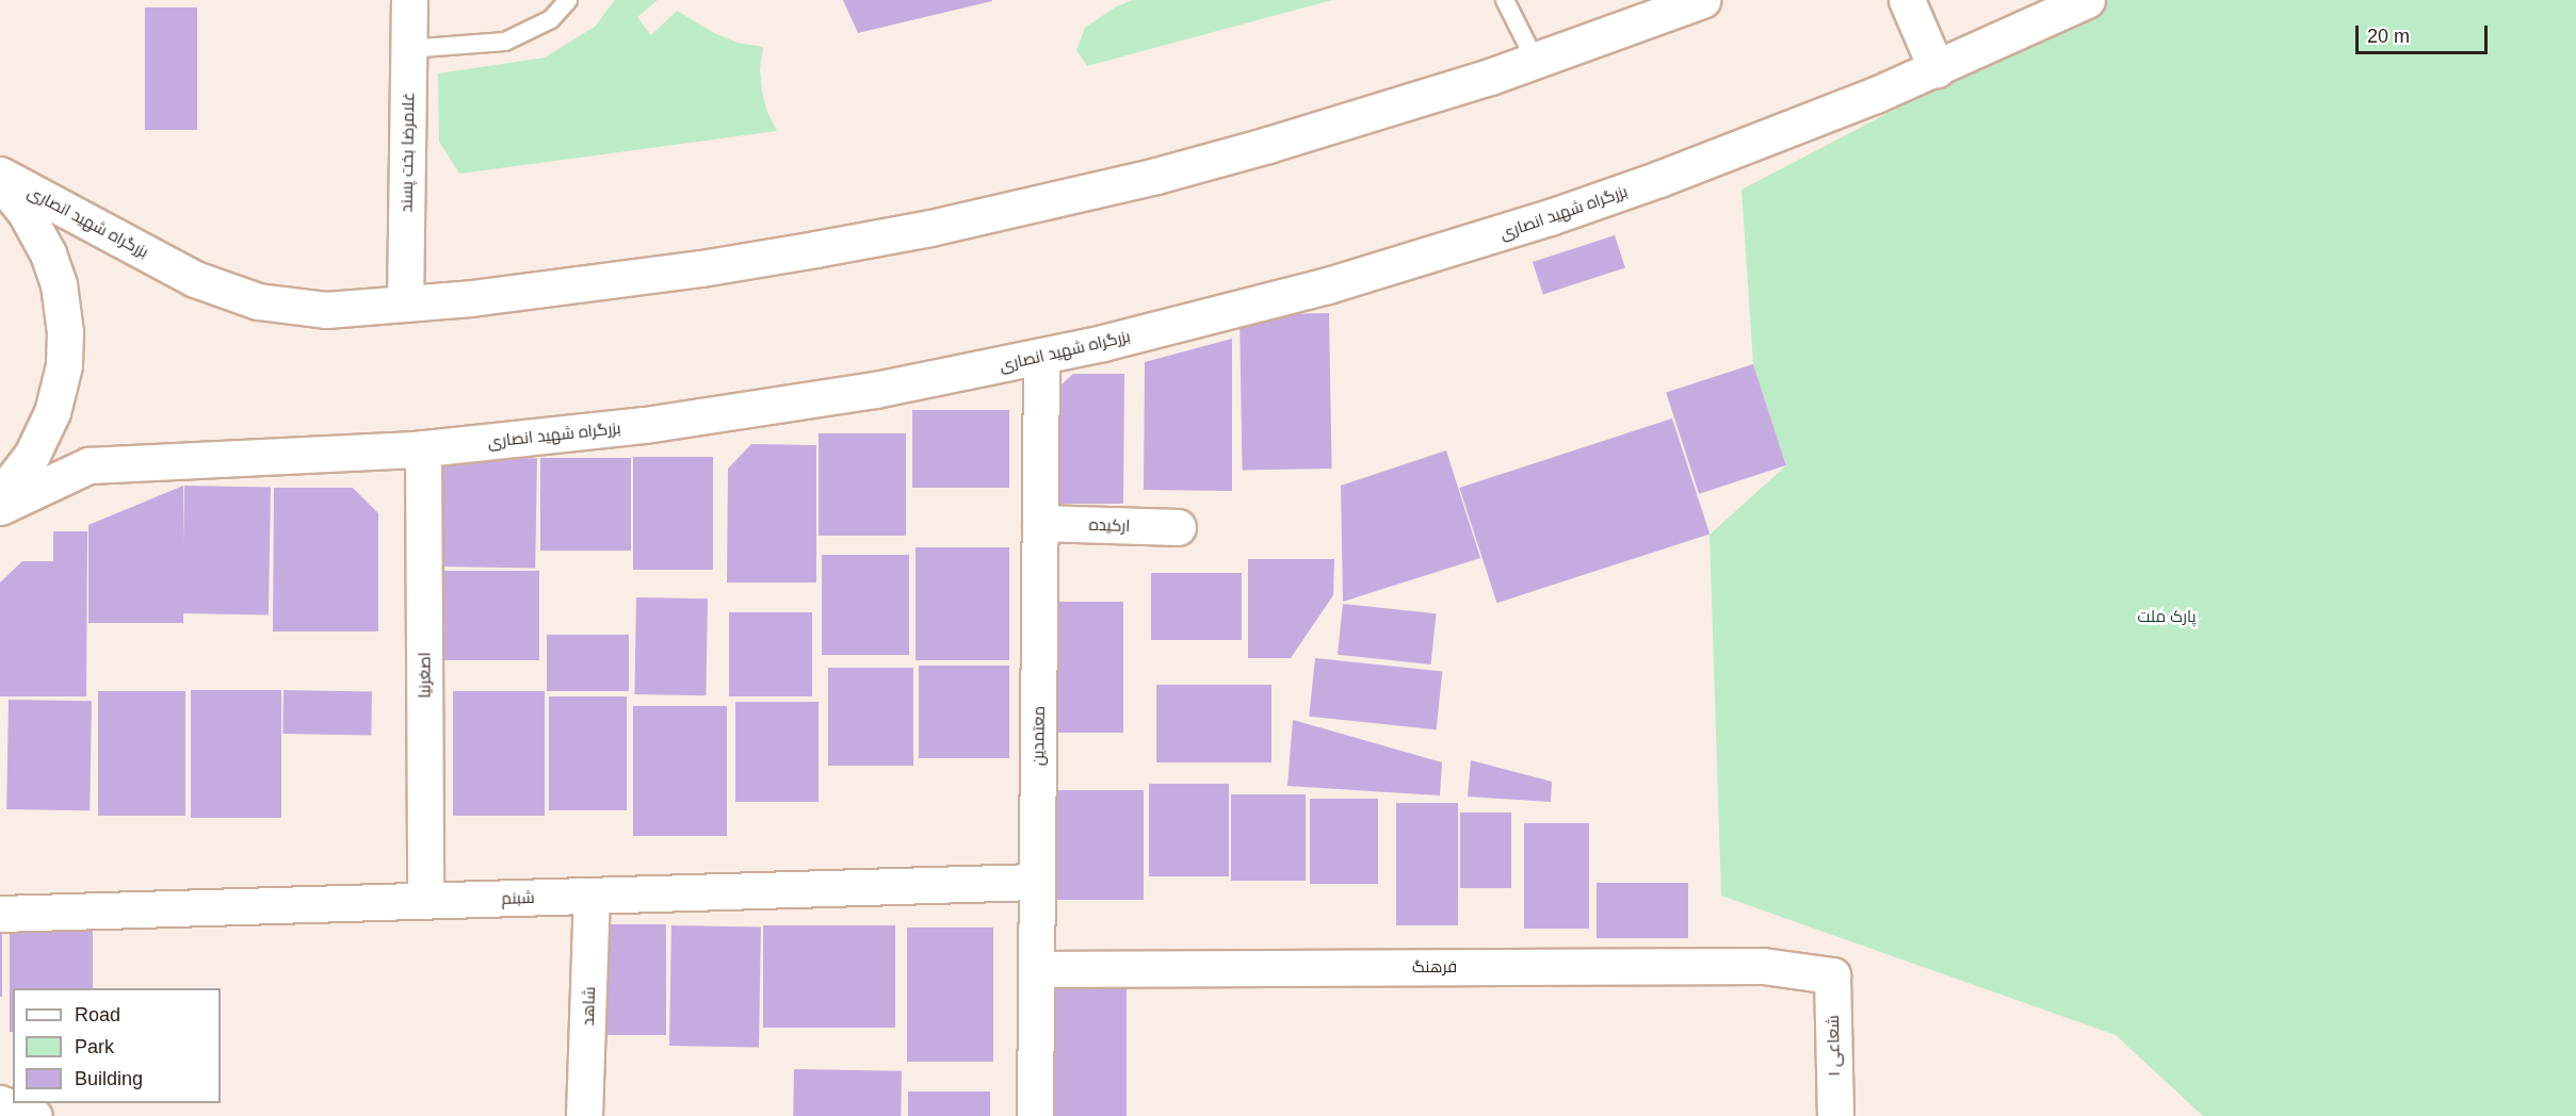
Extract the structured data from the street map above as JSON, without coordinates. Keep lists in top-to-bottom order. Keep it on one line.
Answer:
{"streets":{"main road":["غلامرضا بخت پسند","بزرگراه شهید انصاری","ارکیده","اصغرنیا","معتمدین","شبنم","فرهنگ","شاهد","شعاعی ۱"]},"crossings":[["غلامرضا بخت پسند","بزرگراه شهید انصاری"],["بزرگراه شهید انصاری","اصغرنیا"],["بزرگراه شهید انصاری","معتمدین"],["ارکیده","معتمدین"],["اصغرنیا","شبنم"],["معتمدین","شبنم"],["معتمدین","فرهنگ"],["شبنم","شاهد"],["فرهنگ","شعاعی ۱"]],"parks":["پارک ملت"],"legend":["Road","Park","Building"],"scale_bar":"20 m"}
